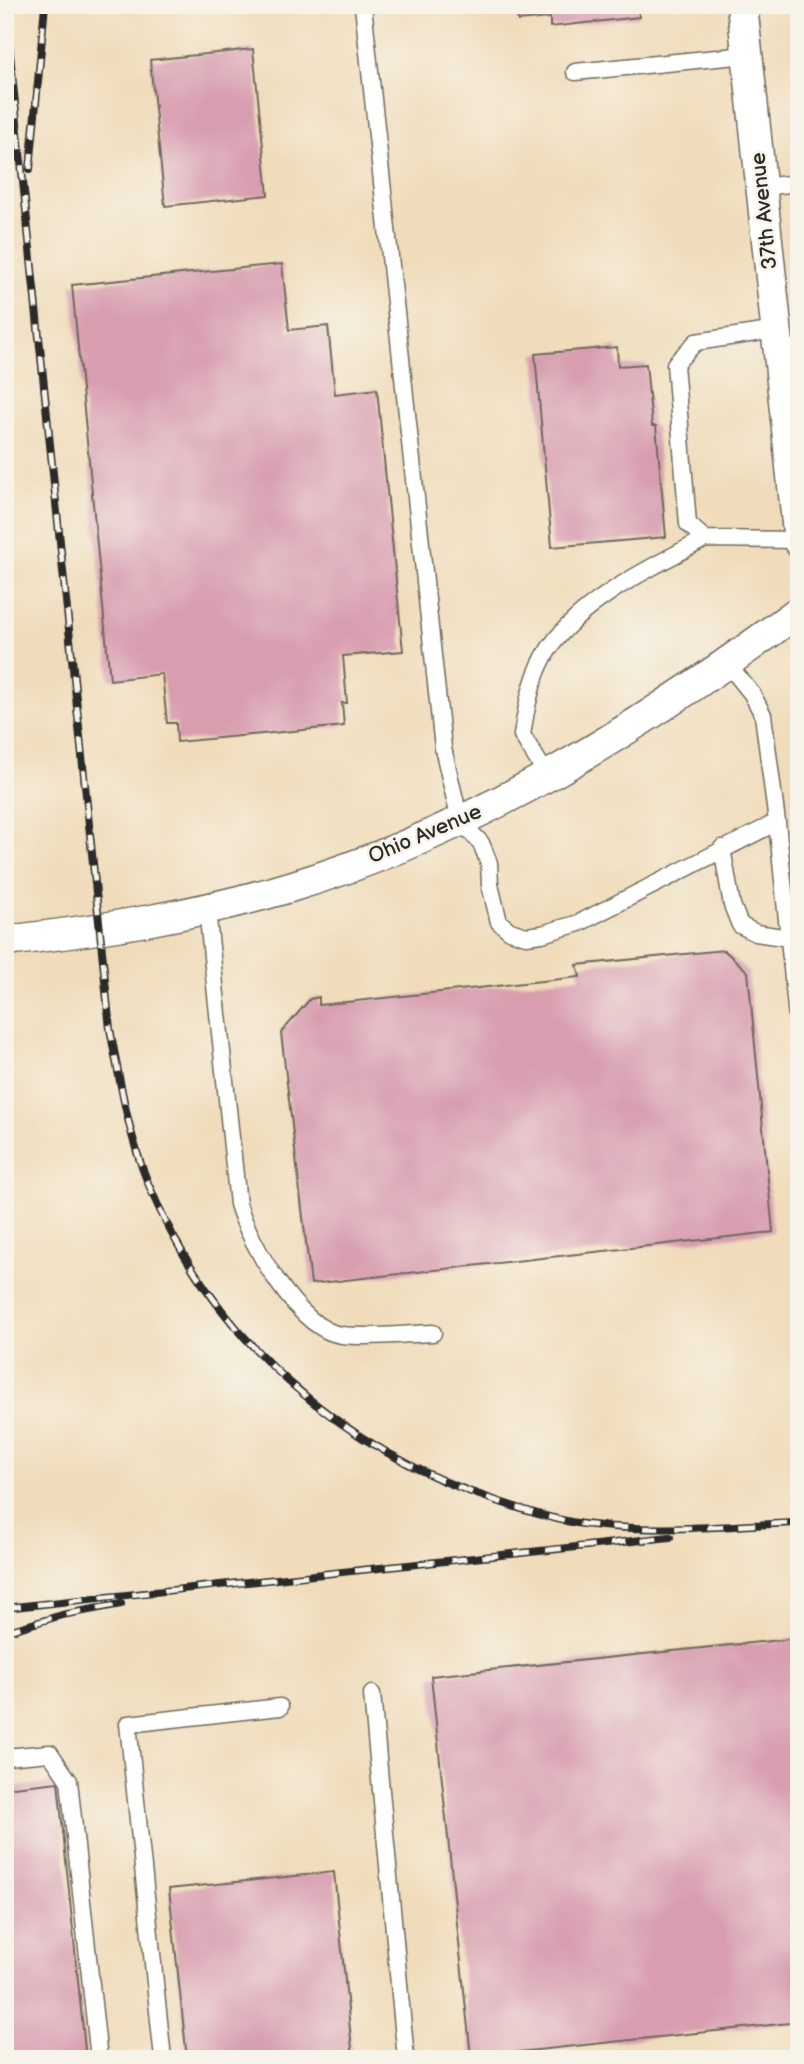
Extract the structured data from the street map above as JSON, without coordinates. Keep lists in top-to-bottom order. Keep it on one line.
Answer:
{"streets":{"street":["37th Avenue","Ohio Avenue"]}}
